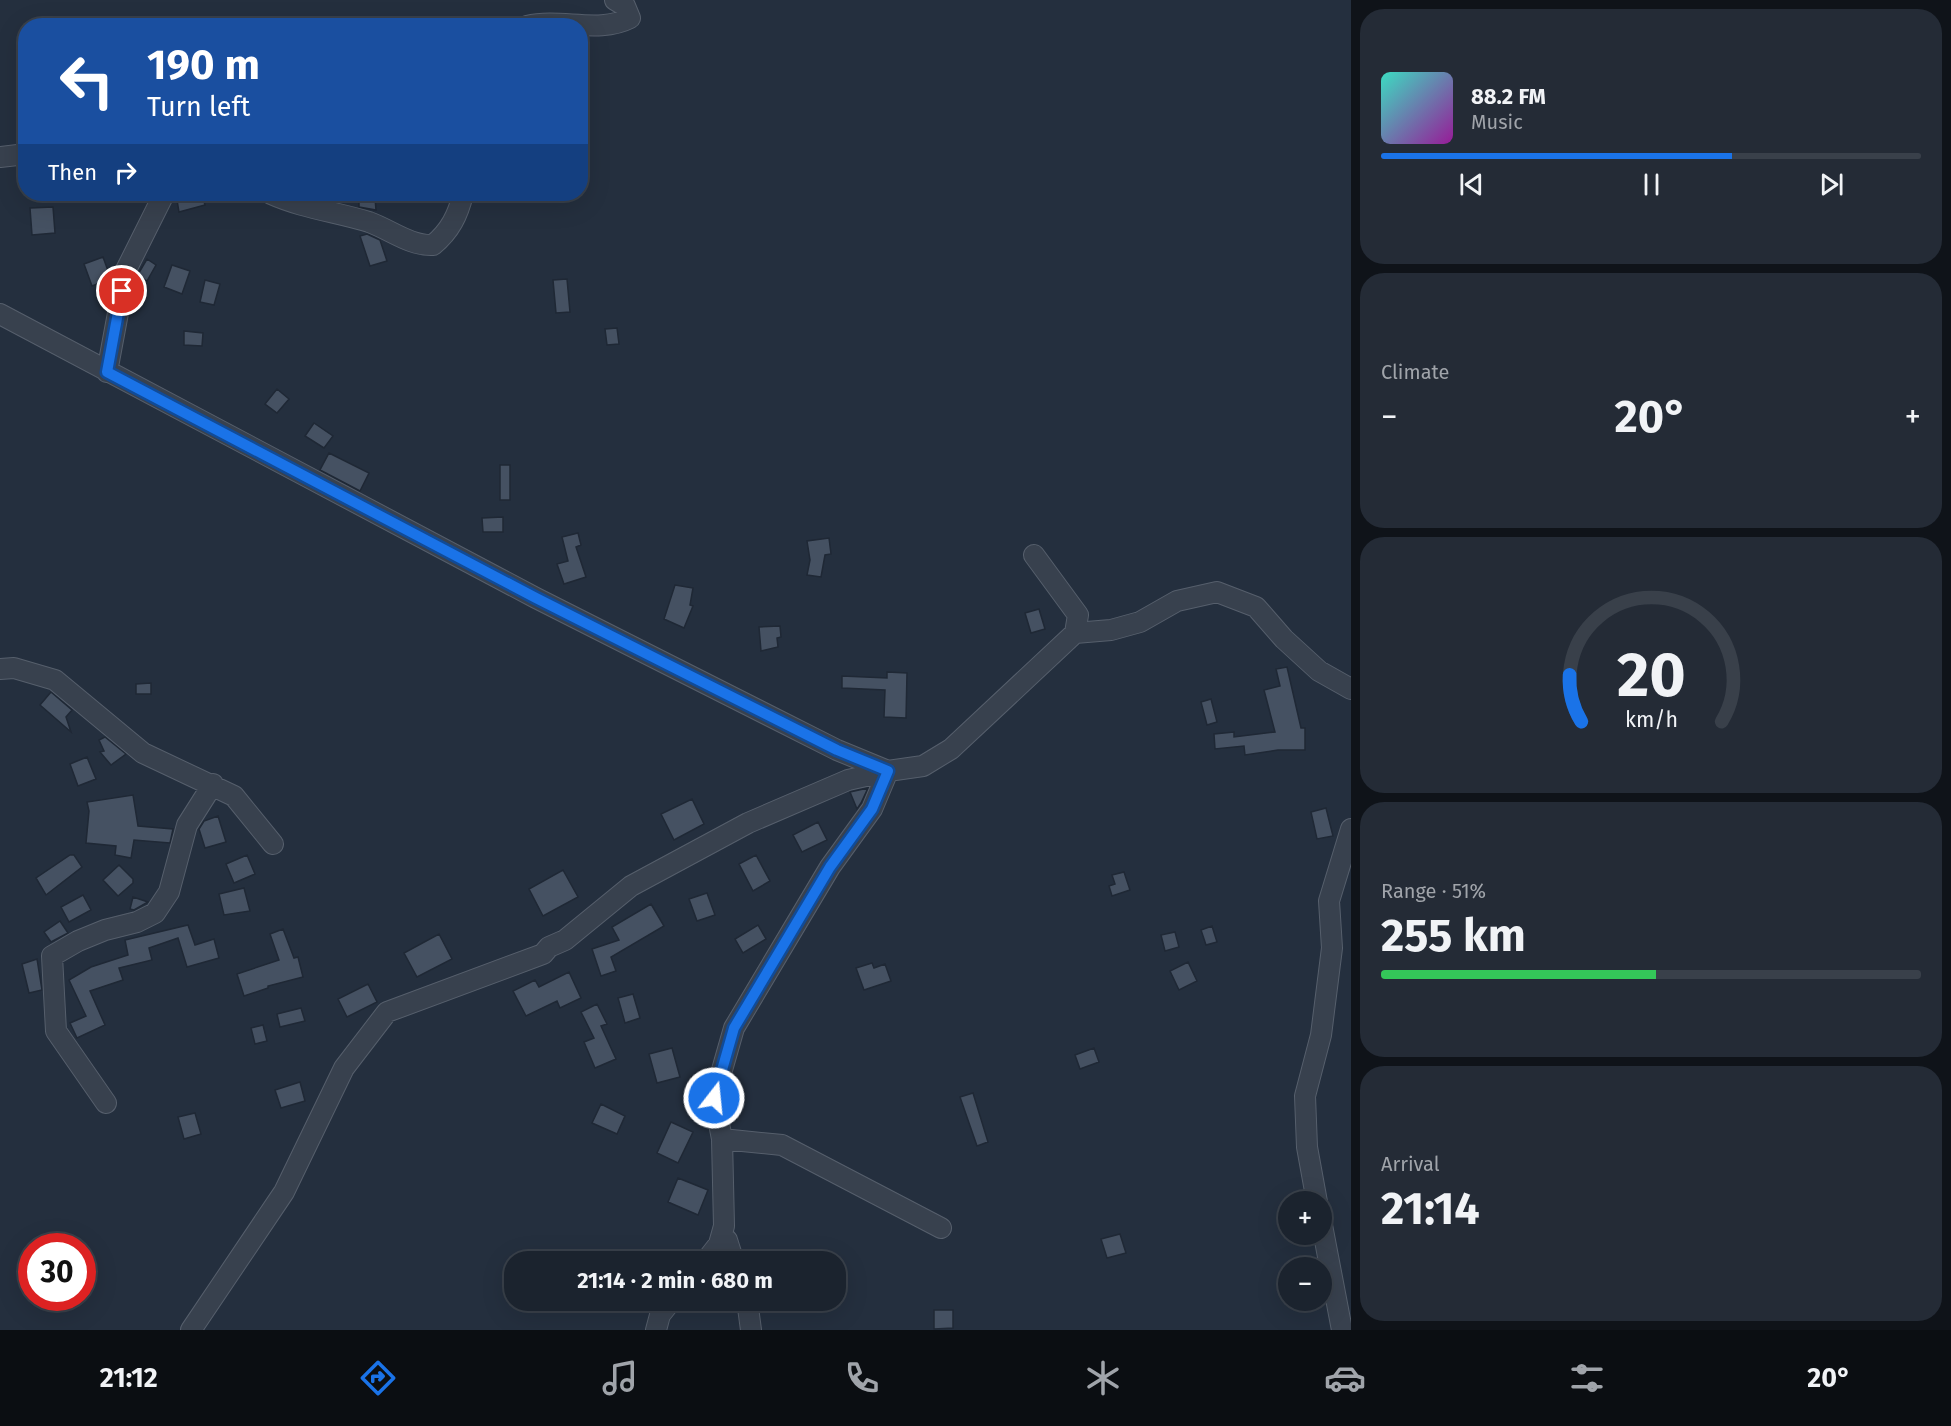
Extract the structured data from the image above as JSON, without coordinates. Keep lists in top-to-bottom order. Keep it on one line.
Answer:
{"page":{"turn":["190 m","Turn left"],"song":["88.2 FM","Music"],"then":"Then","tile":["Climate",["Range · 51%","255 km"],["Arrival","21:14"]],"heat":["−","20°","+"],"map_buttons":["+","−"],"limit":"30","trip":"21:14 · 2 min · 680 m","tabs":["21:12","20°"],"gauge":["20","km/h"]}}
